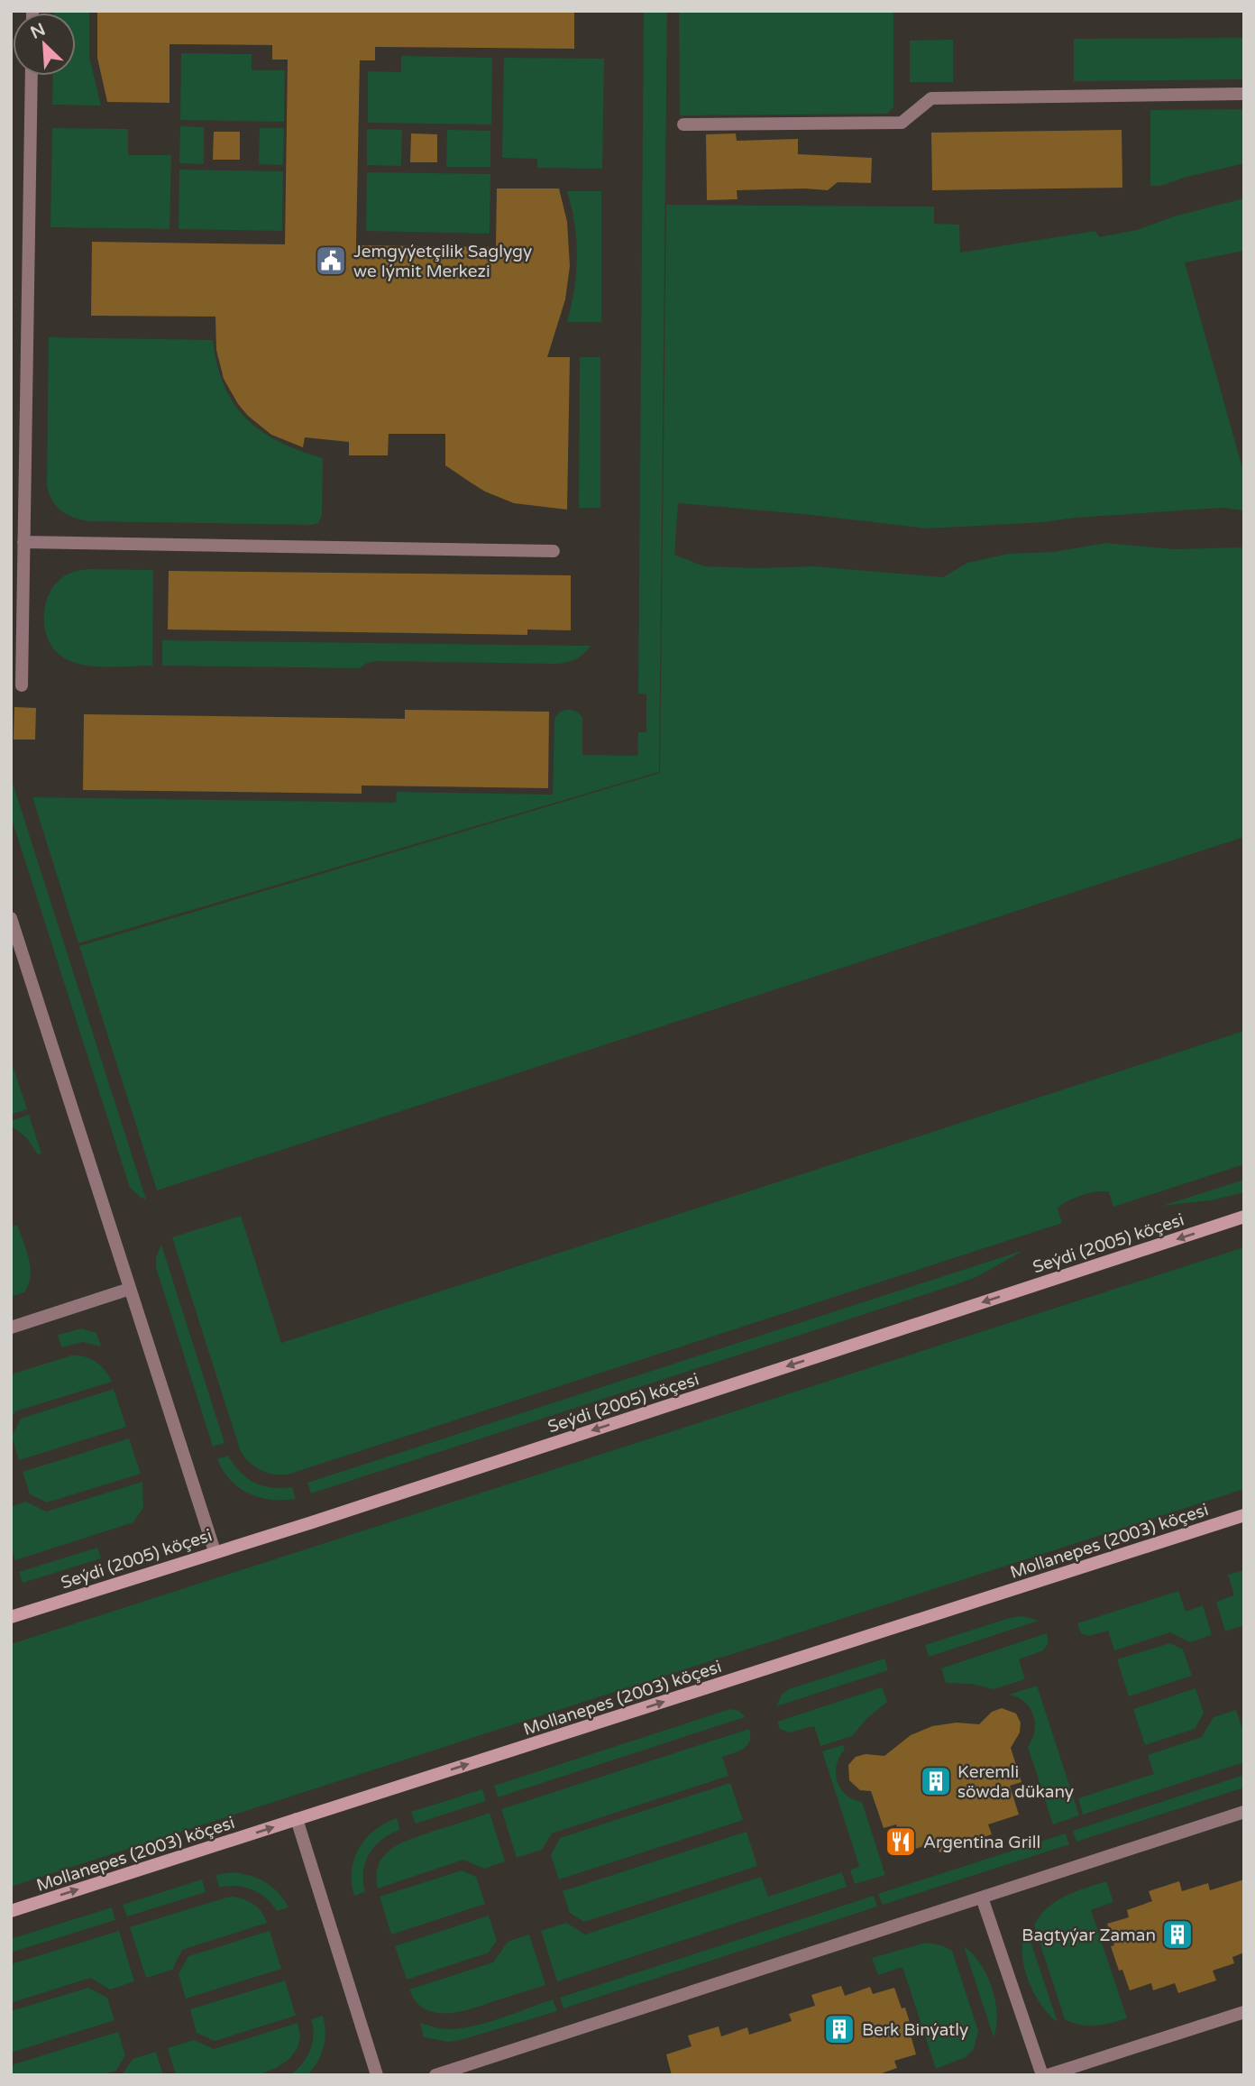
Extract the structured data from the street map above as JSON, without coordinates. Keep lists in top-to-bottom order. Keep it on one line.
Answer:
{"streets":{"street":["Seýdi (2005) köçesi","Mollanepes (2003) köçesi"]},"one_way":["Seýdi (2005) köçesi","Mollanepes (2003) köçesi"],"places":{"public building":["Jemgyýetçilik Saglygy we Iýmit Merkezi"],"building":["Keremli söwda dükany","Bagtyýar Zaman","Berk Binýatly"],"restaurant":["Argentina Grill"]},"north":"top left"}
